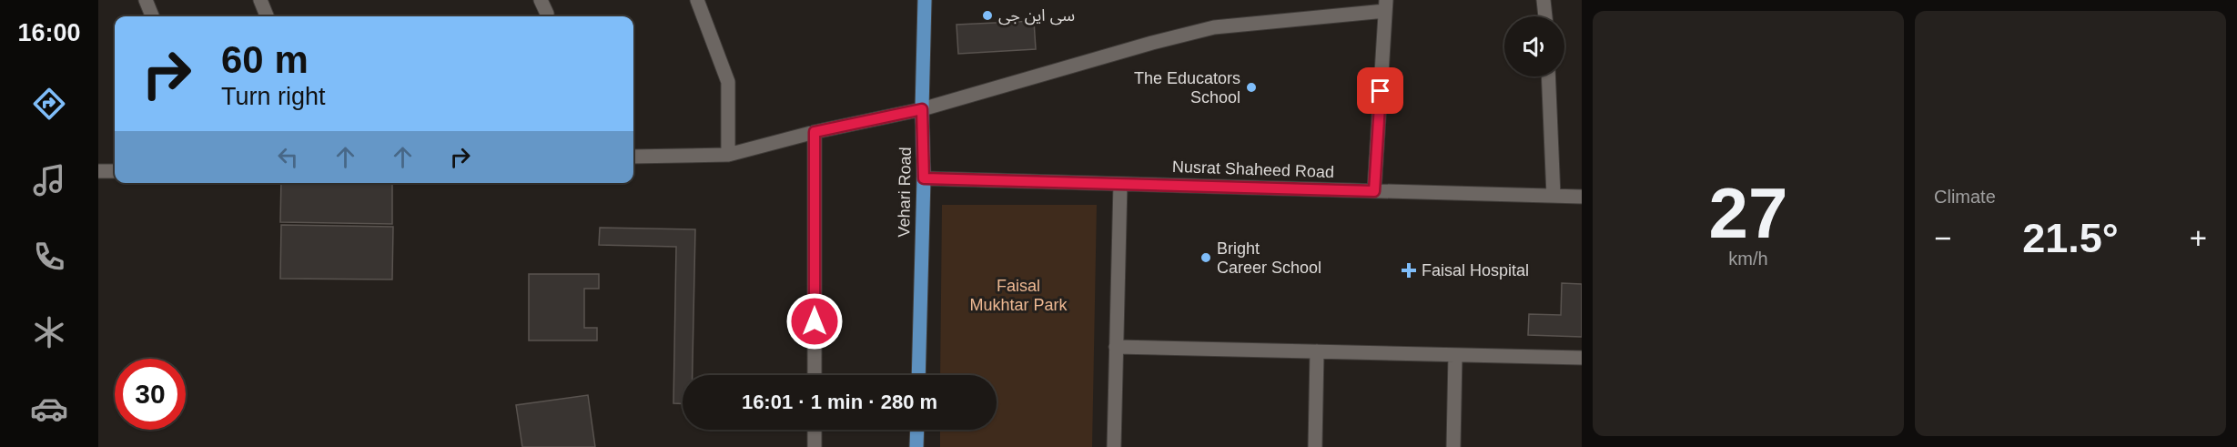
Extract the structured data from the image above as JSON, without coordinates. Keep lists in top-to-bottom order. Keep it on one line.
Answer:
{"streets":{"main road":["Vehari Road"],"street":["Nusrat Shaheed Road"]},"crossings":[["Nusrat Shaheed Road","Vehari Road"]],"parks":["Faisal Mukhtar Park"],"places":{"other":["سی این جی","The Educators School","Bright Career School"],"health":["Faisal Hospital"]},"page":{"tabs":"16:00","tile":[["27","km/h"],"Climate"],"turn":["60 m","Turn right"],"heat":["−","21.5°","+"],"limit":"30","trip":"16:01 · 1 min · 280 m"}}
